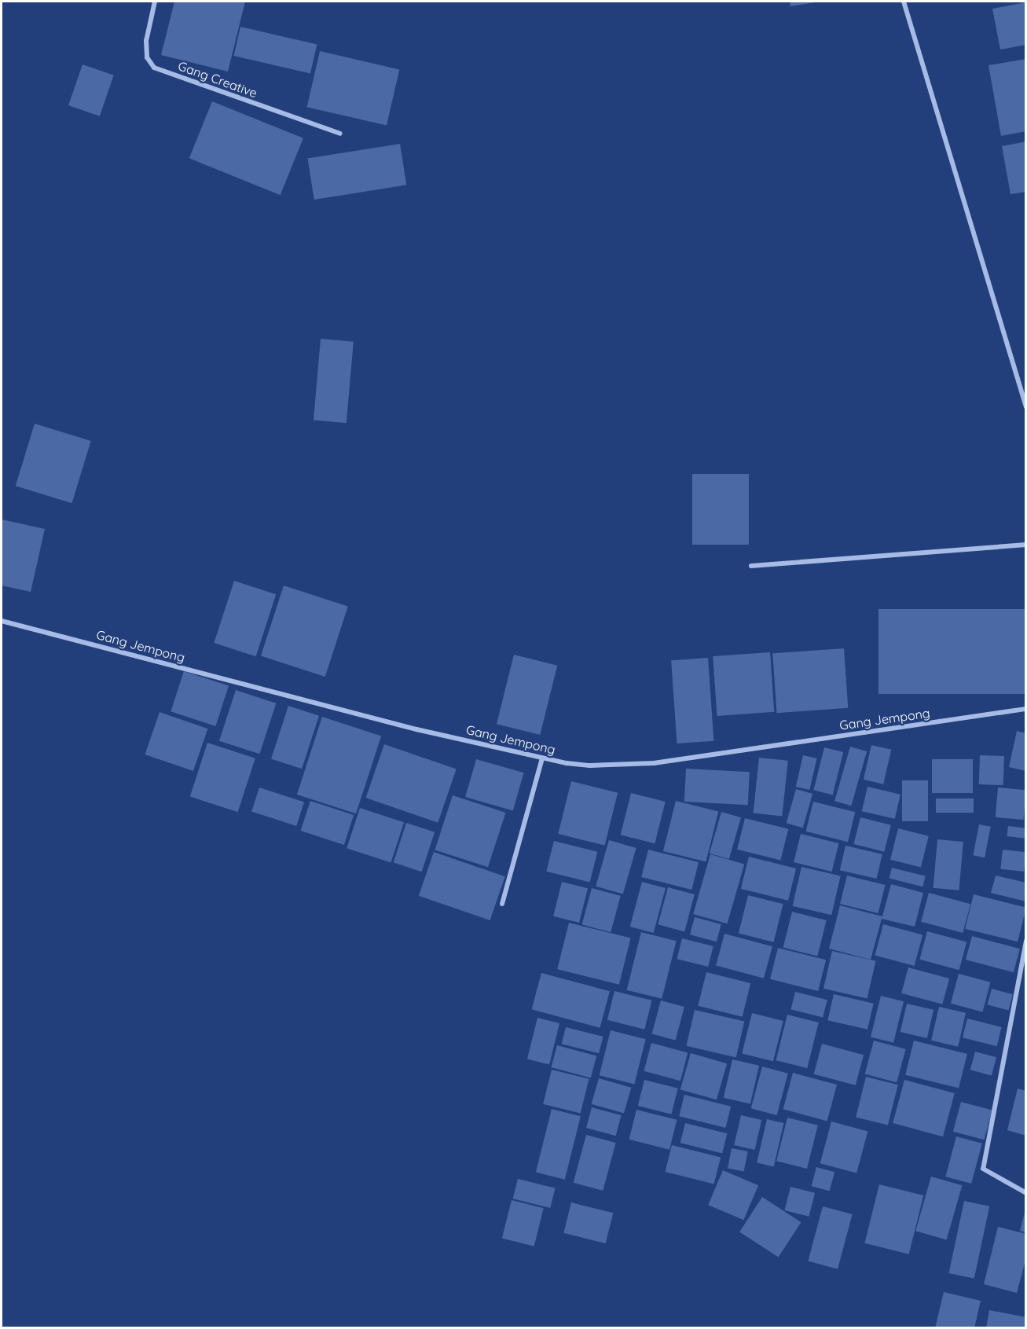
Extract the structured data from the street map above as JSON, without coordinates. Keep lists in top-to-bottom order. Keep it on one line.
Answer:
{"streets":{"street":["Gang Creative","Gang Jempong"]}}
